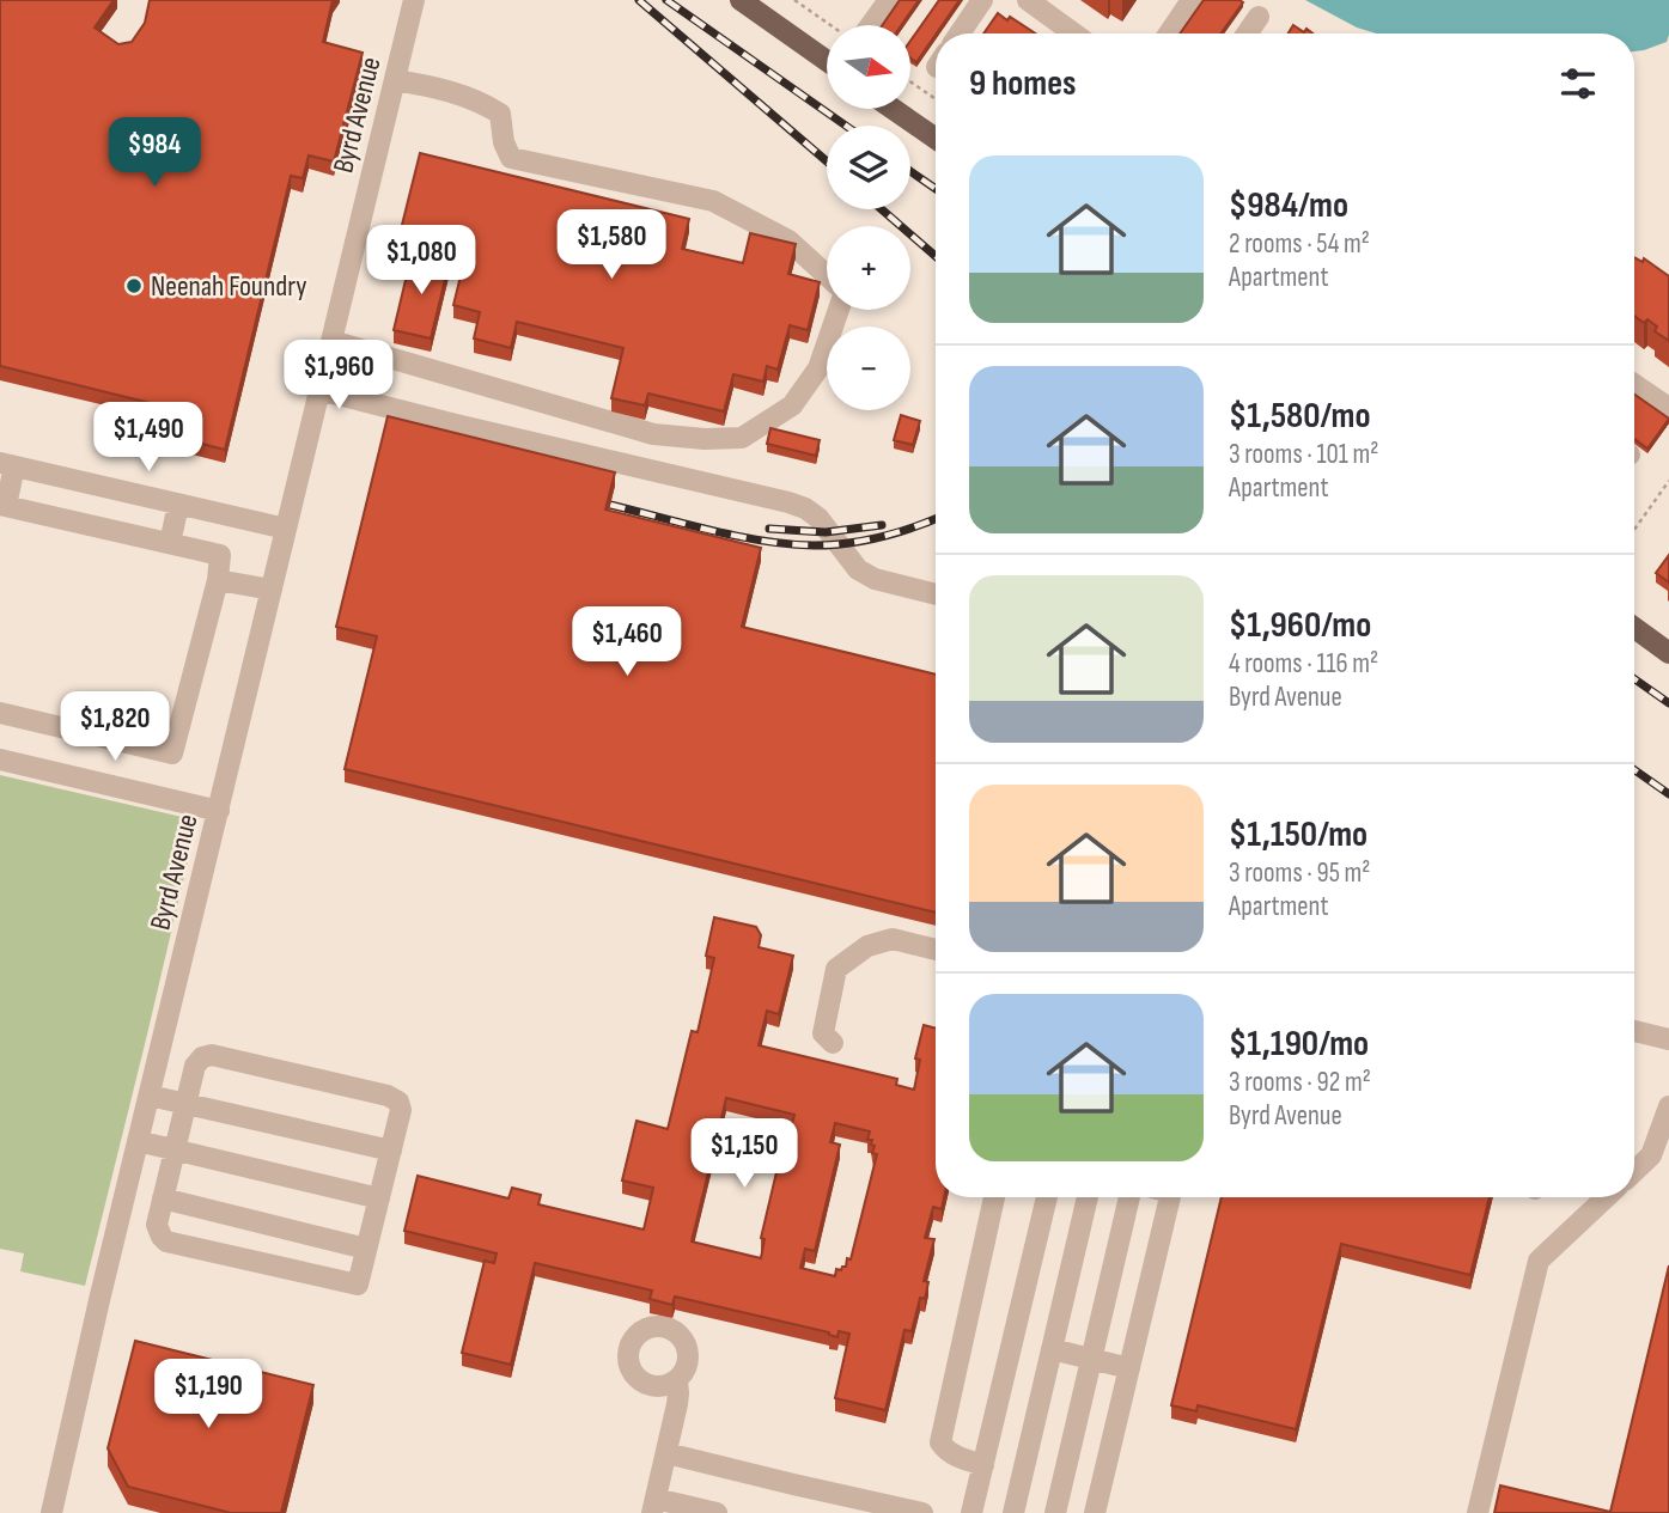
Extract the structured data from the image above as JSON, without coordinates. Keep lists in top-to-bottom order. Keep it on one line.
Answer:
{"streets":{"street":["Byrd Avenue"]},"places":["Neenah Foundry"],"north":"right","page":{"map_buttons":["+","−"],"heading":"9 homes","price":["$984","$1,580","$1,080","$1,960","$1,490","$1,460","$1,820","$1,150","$1,190"],"list":[{"name":"$984/mo","note":"2 rooms · 54 m² · Apartment"},{"name":"$1,580/mo","note":"3 rooms · 101 m² · Apartment"},{"name":"$1,960/mo","note":"4 rooms · 116 m² · Byrd Avenue"},{"name":"$1,150/mo","note":"3 rooms · 95 m² · Apartment"},{"name":"$1,190/mo","note":"3 rooms · 92 m² · Byrd Avenue"}]}}
